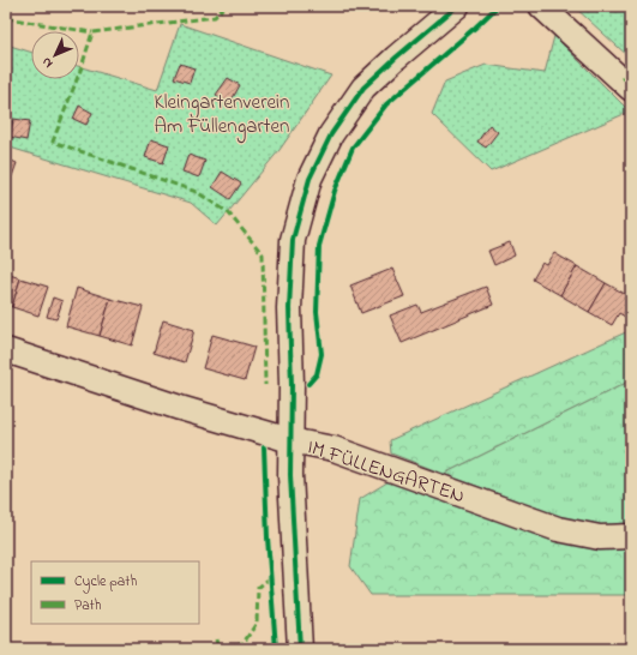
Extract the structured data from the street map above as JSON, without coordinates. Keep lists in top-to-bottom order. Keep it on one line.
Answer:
{"streets":{"street":["IM FÜLLENGARTEN"]},"parks":["Kleingartenverein Am Füllengarten"],"legend":["Cycle path","Path"],"north":"bottom left"}
